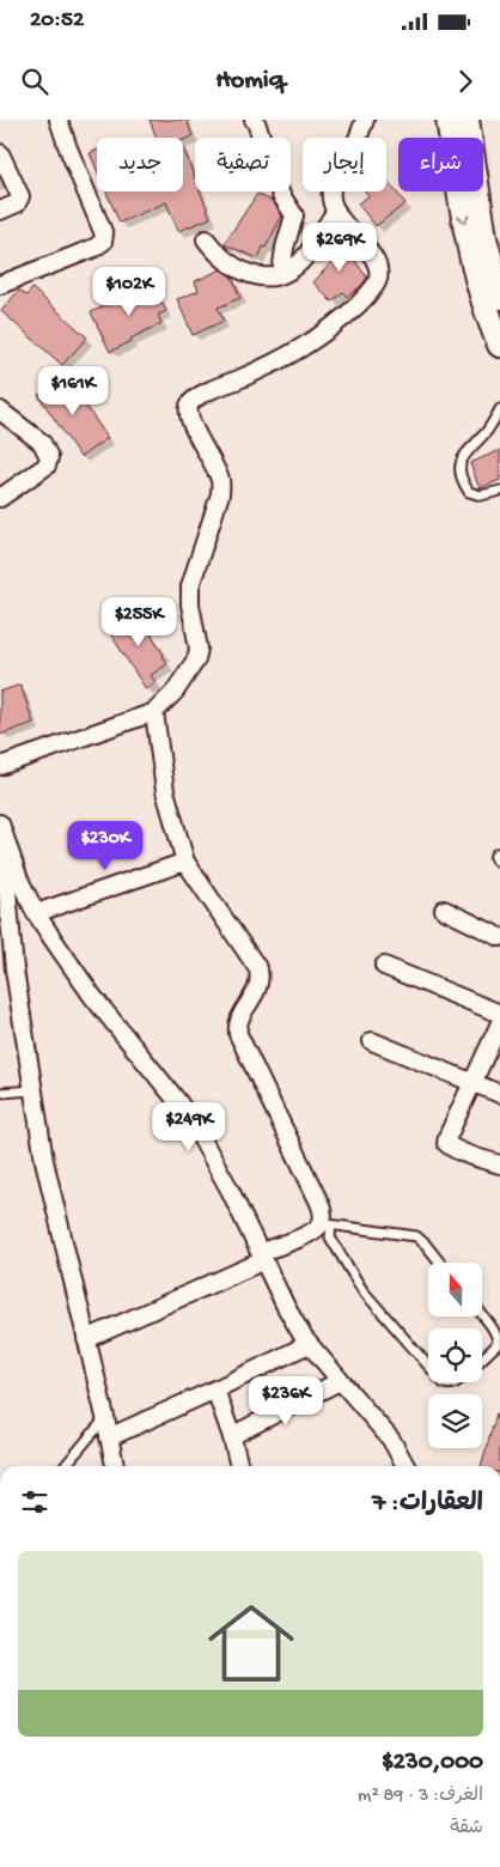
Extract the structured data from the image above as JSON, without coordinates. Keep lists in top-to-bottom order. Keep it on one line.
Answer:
{"north":"top","page":{"status":"20:52","header":"Homiq","chip":["شراء","إيجار","تصفية","جديد"],"price":["$269K","$102K","$161K","$255K","$230K","$249K","$236K"],"heading":"العقارات: 7","list":[{"name":"$230,000","note":"الغرف: 3 · 89 m² · شقة"}]}}
